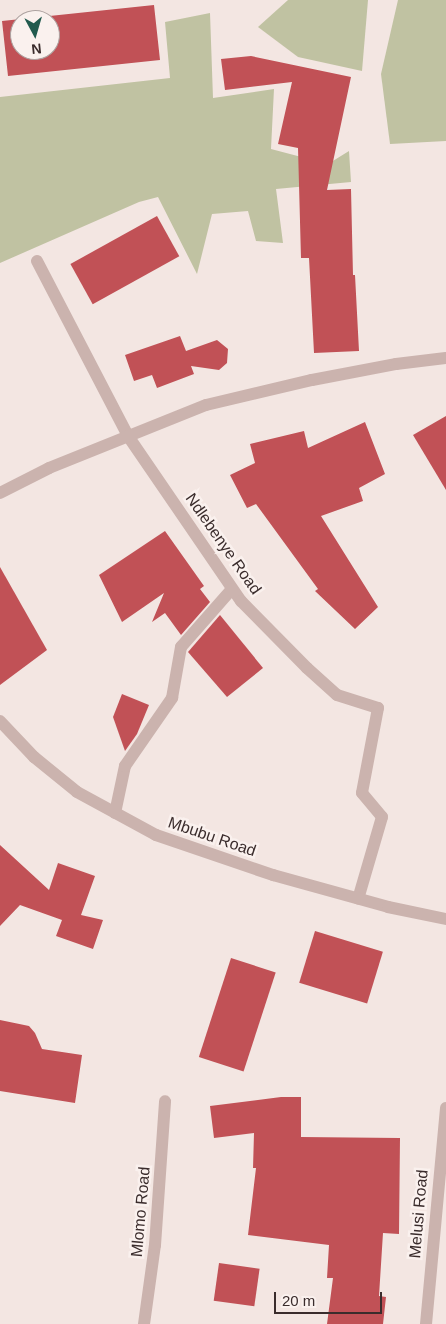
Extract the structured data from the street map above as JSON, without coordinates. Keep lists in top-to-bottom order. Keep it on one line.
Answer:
{"streets":{"street":["Ndlebenye Road","Mbubu Road","Mlomo Road","Melusi Road"]},"crossings":[["Ndlebenye Road","Mbubu Road"]],"scale_bar":"20 m","north":"bottom"}
